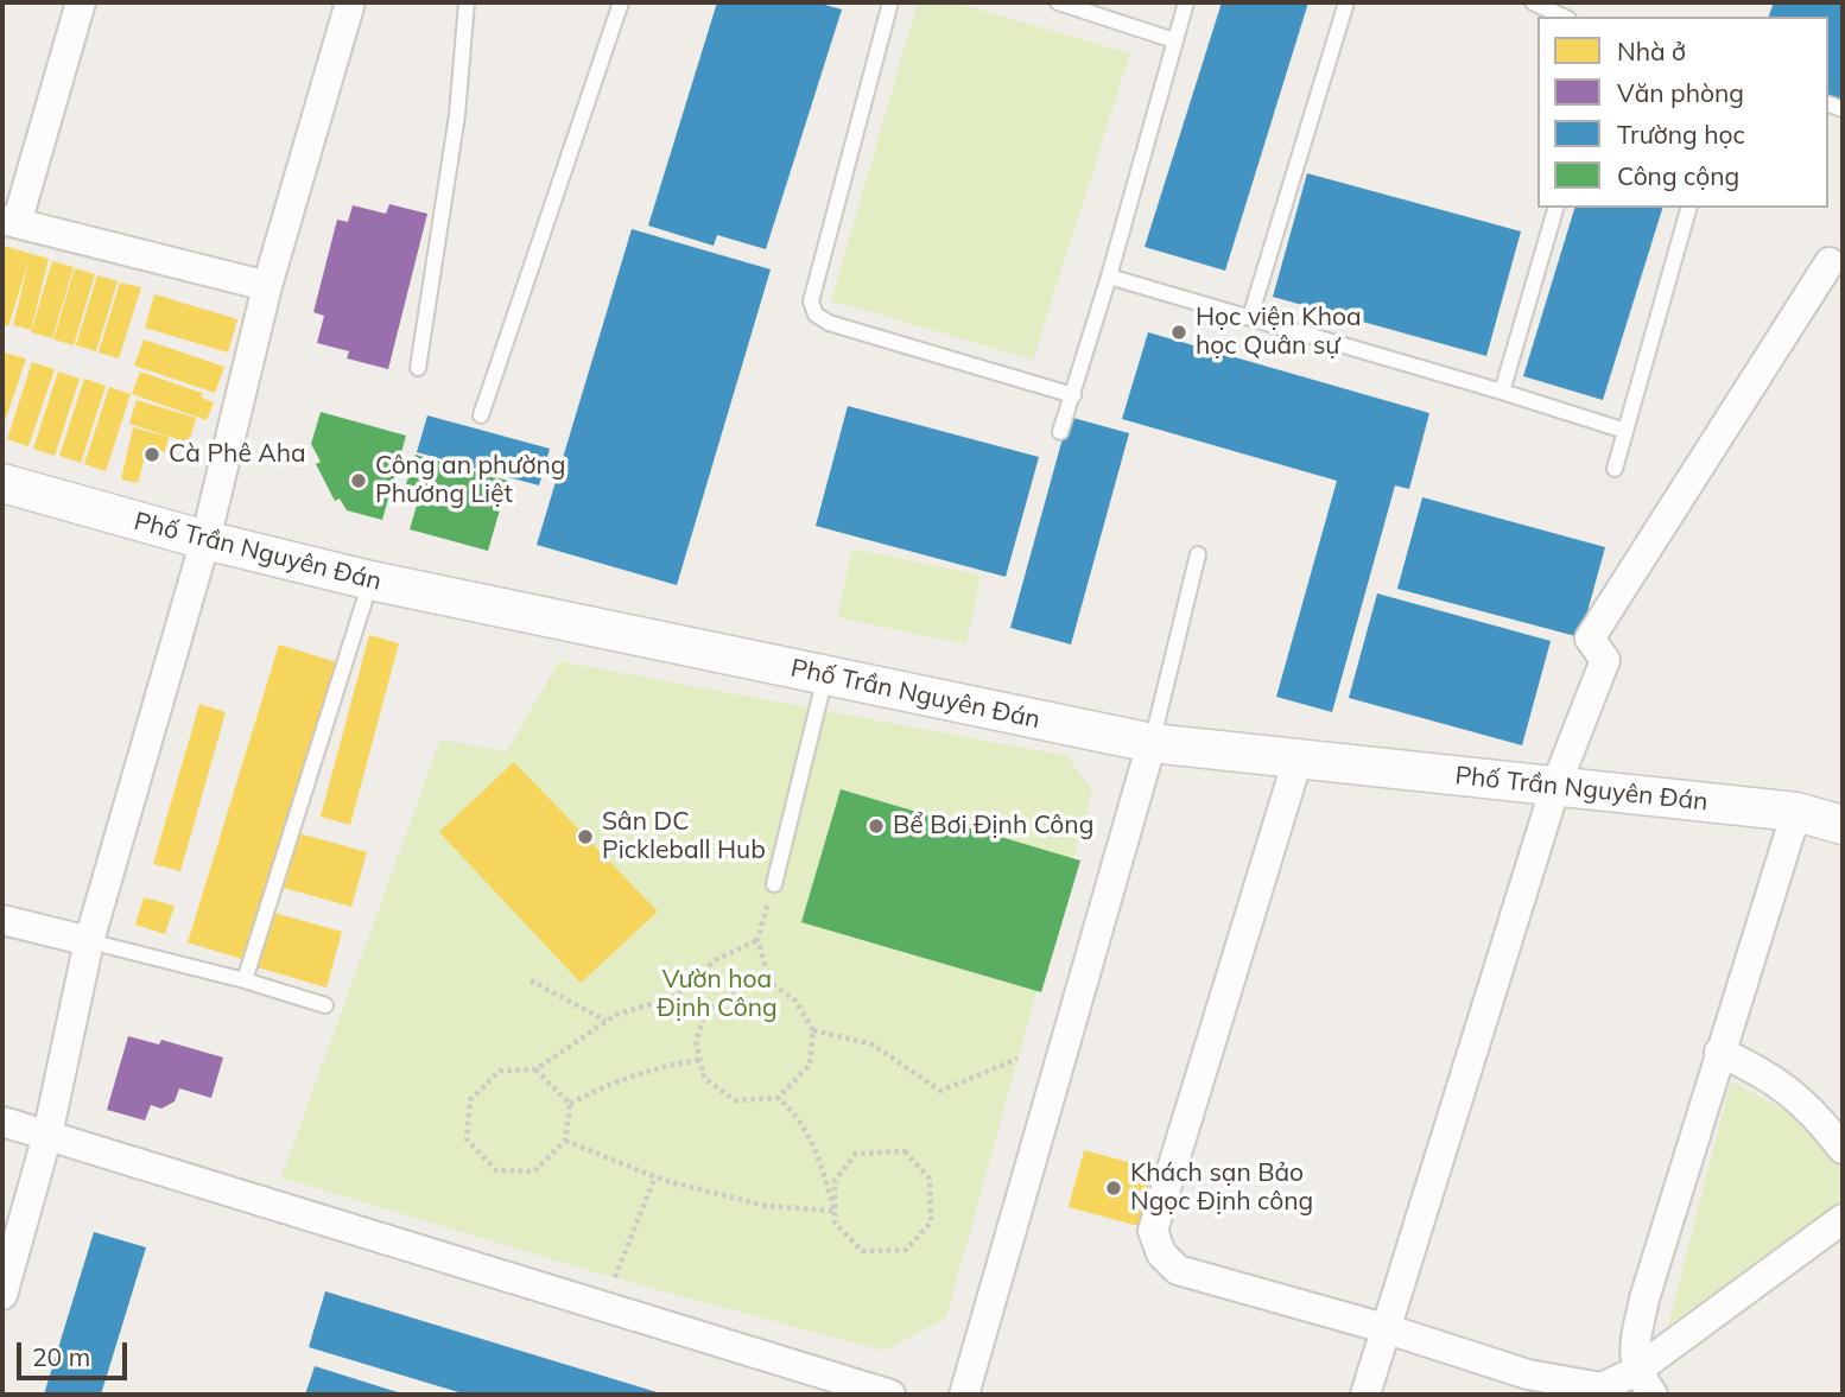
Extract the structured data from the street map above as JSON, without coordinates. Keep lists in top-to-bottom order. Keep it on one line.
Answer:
{"streets":{"street":["Phố Trần Nguyên Đán"]},"parks":["Vườn hoa Định Công"],"places":["Học viện Khoa học Quân sự","Cà Phê Aha","Công an phường Phương Liệt","Bể Bơi Định Công","Sân DC Pickleball Hub","Khách sạn Bảo Ngọc Định công"],"legend":["Nhà ở","Văn phòng","Trường học","Công cộng"],"scale_bar":"20 m"}
